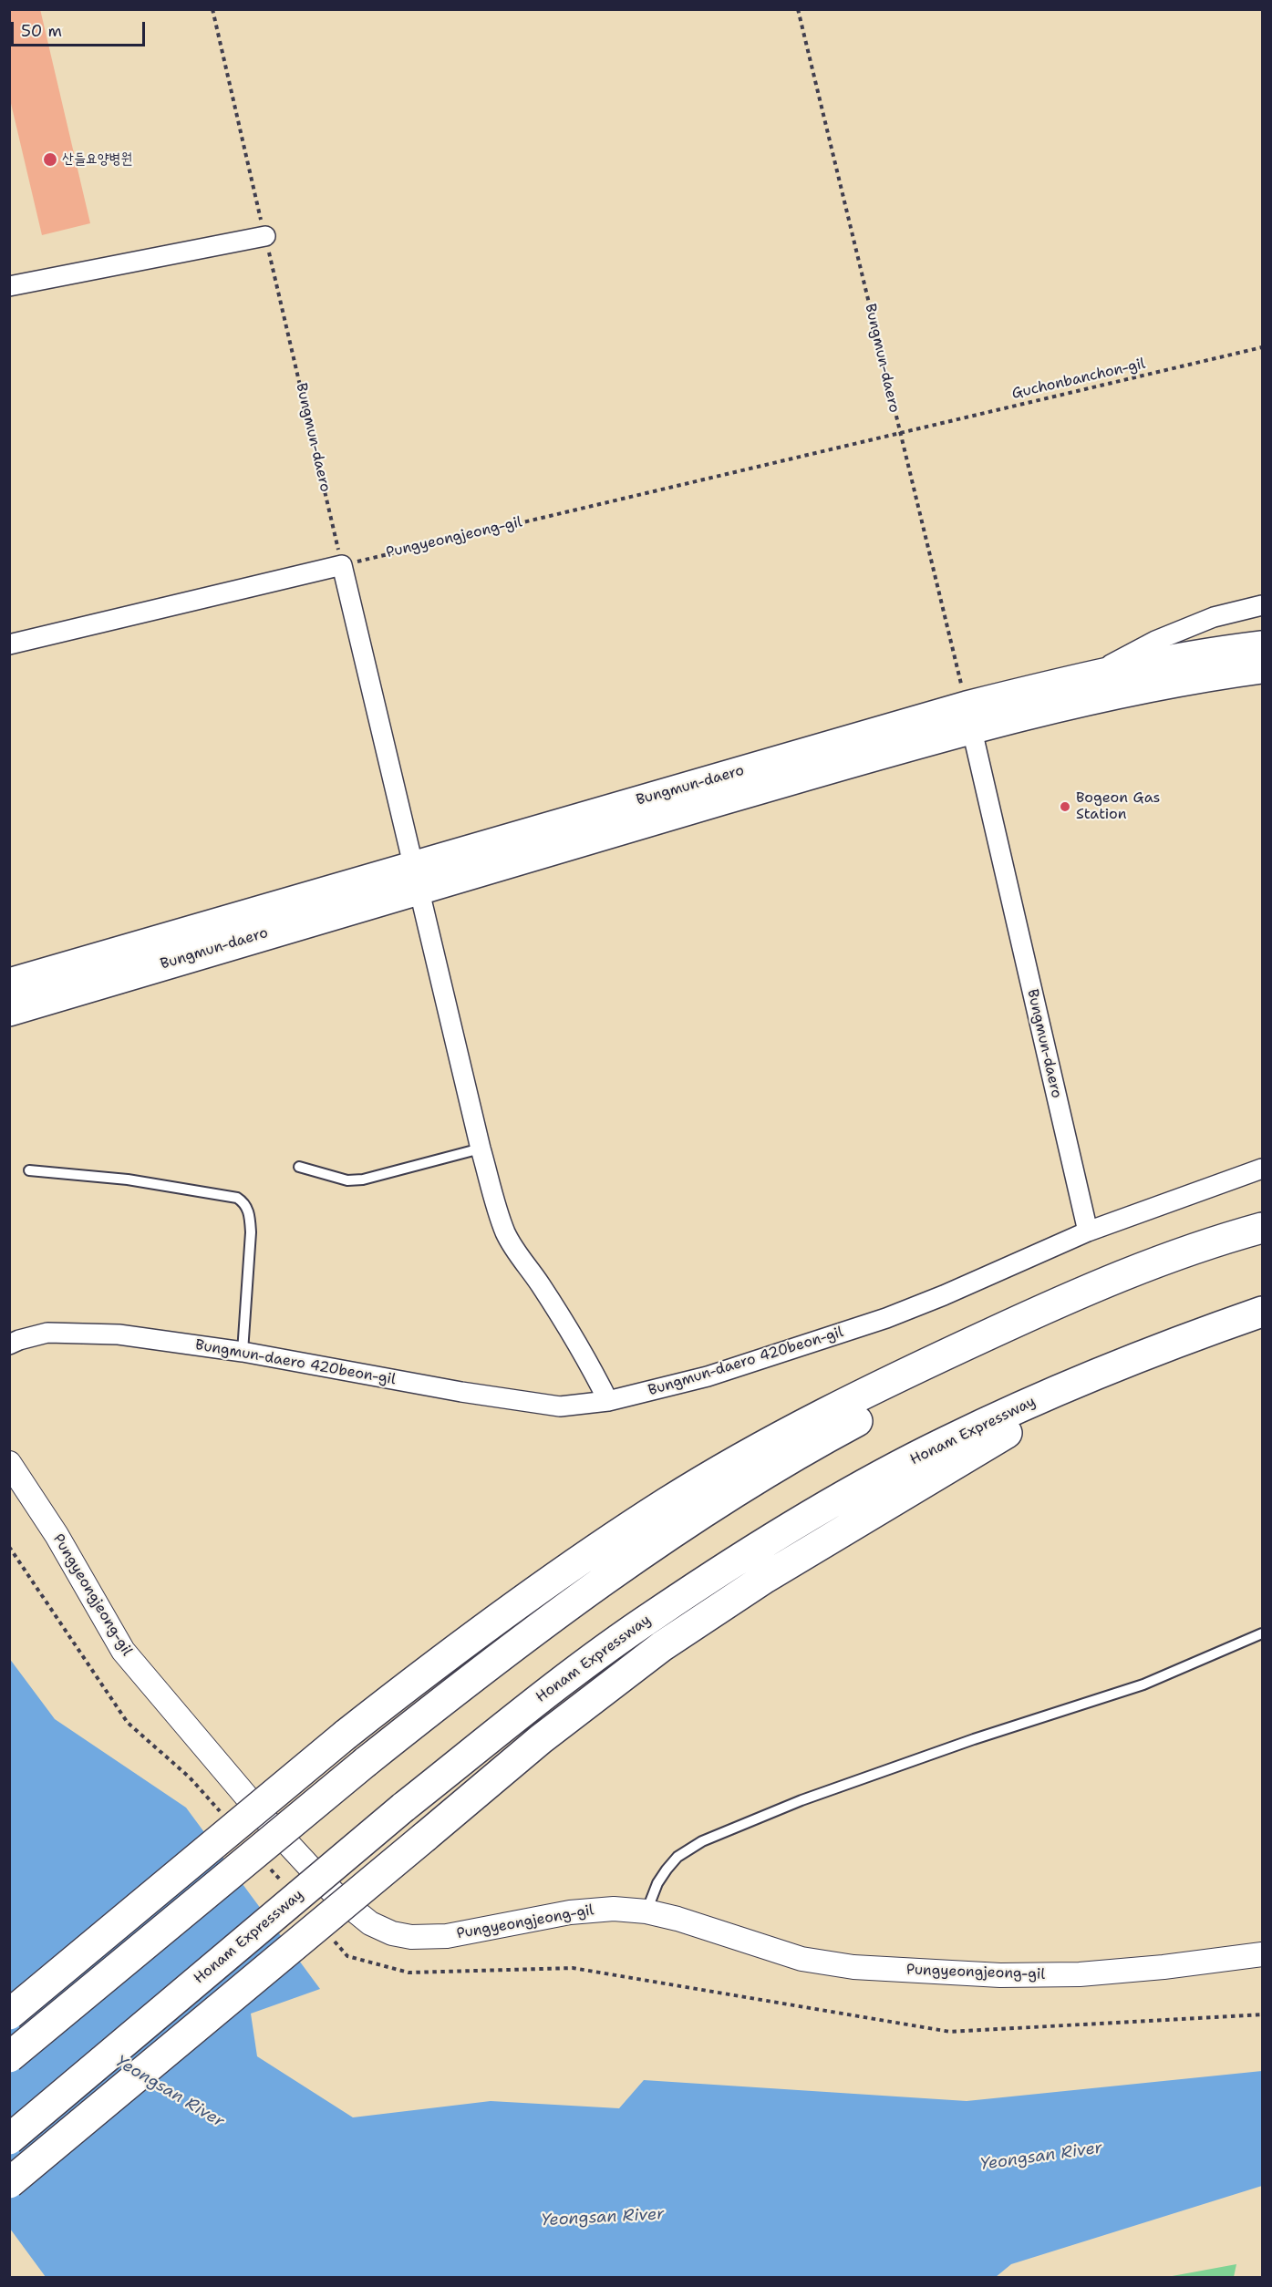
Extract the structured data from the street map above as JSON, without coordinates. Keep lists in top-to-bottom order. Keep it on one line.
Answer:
{"streets":{"main road":["Bungmun-daero","Honam Expressway"],"street":["Pungyeongjeong-gil","Bungmun-daero 420beon-gil"],"path":["Guchonbanchon-gil"]},"crossings":[["Bungmun-daero","Guchonbanchon-gil"],["Bungmun-daero","Pungyeongjeong-gil"],["Bungmun-daero","Bungmun-daero 420beon-gil"],["Guchonbanchon-gil","Pungyeongjeong-gil"]],"water":["Yeongsan River"],"places":["산들요양병원","Bogeon Gas Station"],"scale_bar":"50 m"}
